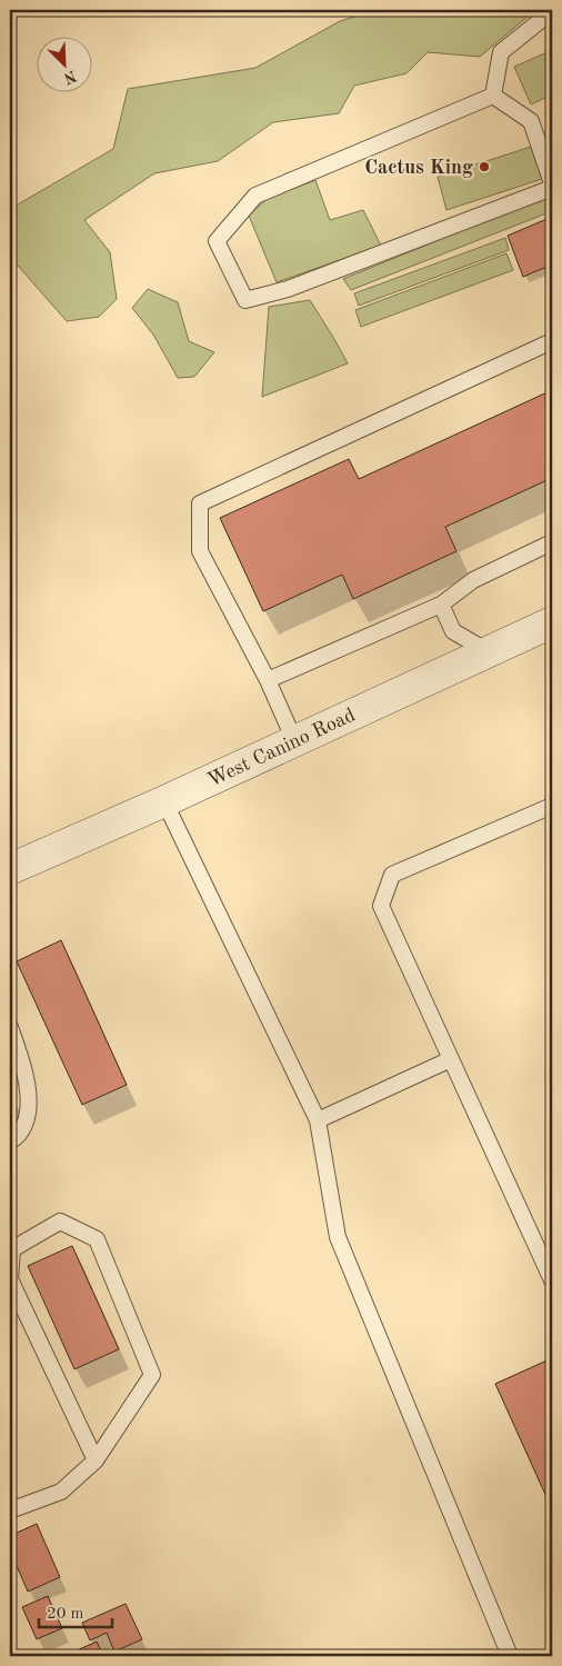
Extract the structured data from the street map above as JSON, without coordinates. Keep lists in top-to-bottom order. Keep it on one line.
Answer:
{"streets":{"street":["West Canino Road"]},"places":["Cactus King"],"scale_bar":"20 m","north":"bottom right"}
